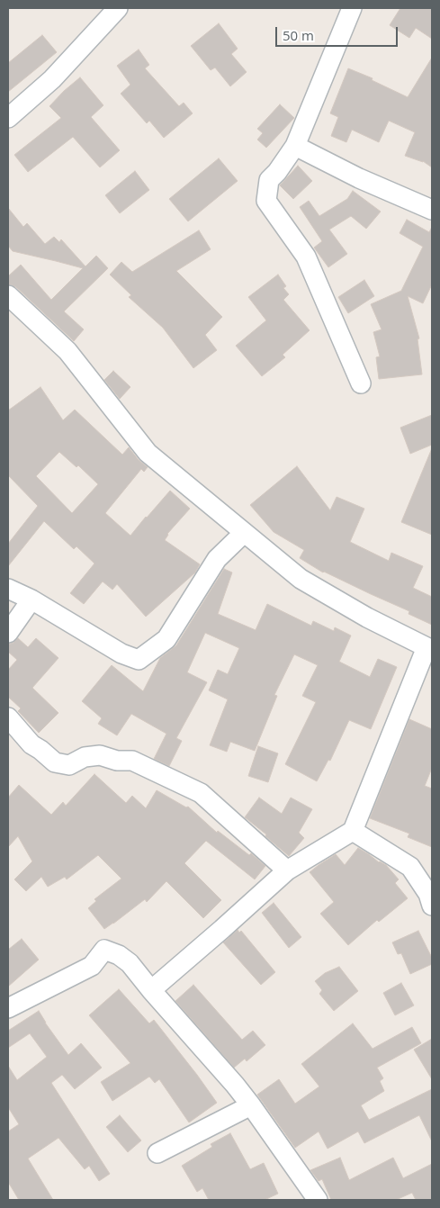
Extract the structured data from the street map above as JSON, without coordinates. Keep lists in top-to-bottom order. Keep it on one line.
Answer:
{"scale_bar":"50 m"}
